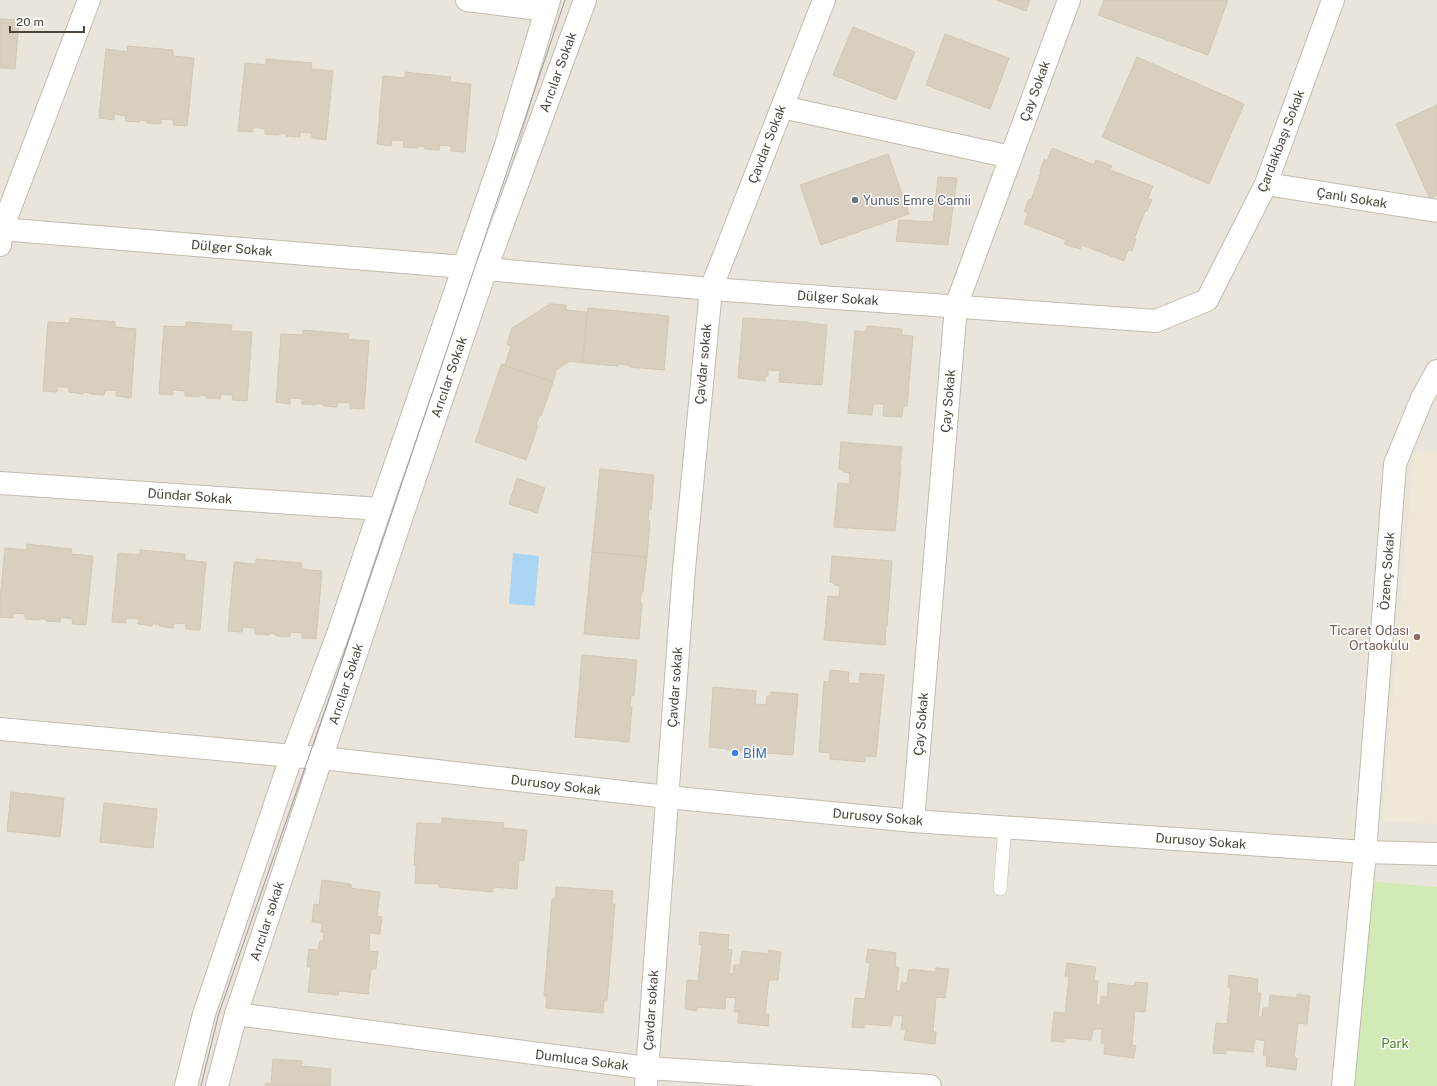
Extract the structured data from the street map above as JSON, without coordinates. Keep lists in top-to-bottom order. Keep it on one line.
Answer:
{"streets":{"street":["Arıcılar Sokak","Çay Sokak","Çardakbaşı Sokak","Çavdar Sokak","Çanlı Sokak","Dülger Sokak","Çavdar sokak","Dündar Sokak","Özenç Sokak","Durusoy Sokak","Arıcılar sokak","Dumluca Sokak"]},"crossings":[["Arıcılar Sokak","Dülger Sokak"],["Arıcılar Sokak","Durusoy Sokak"],["Arıcılar Sokak","Arıcılar sokak"],["Çay Sokak","Dülger Sokak"],["Çay Sokak","Durusoy Sokak"],["Çardakbaşı Sokak","Çanlı Sokak"],["Çardakbaşı Sokak","Dülger Sokak"],["Çavdar Sokak","Dülger Sokak"],["Çavdar Sokak","Çavdar sokak"],["Dülger Sokak","Çavdar sokak"],["Çavdar sokak","Durusoy Sokak"],["Çavdar sokak","Dumluca Sokak"],["Özenç Sokak","Durusoy Sokak"],["Durusoy Sokak","Arıcılar sokak"],["Arıcılar sokak","Dumluca Sokak"]],"parks":["Park"],"places":["Yunus Emre Camii","Ticaret Odası Ortaokulu","BİM"],"scale_bar":"20 m"}
